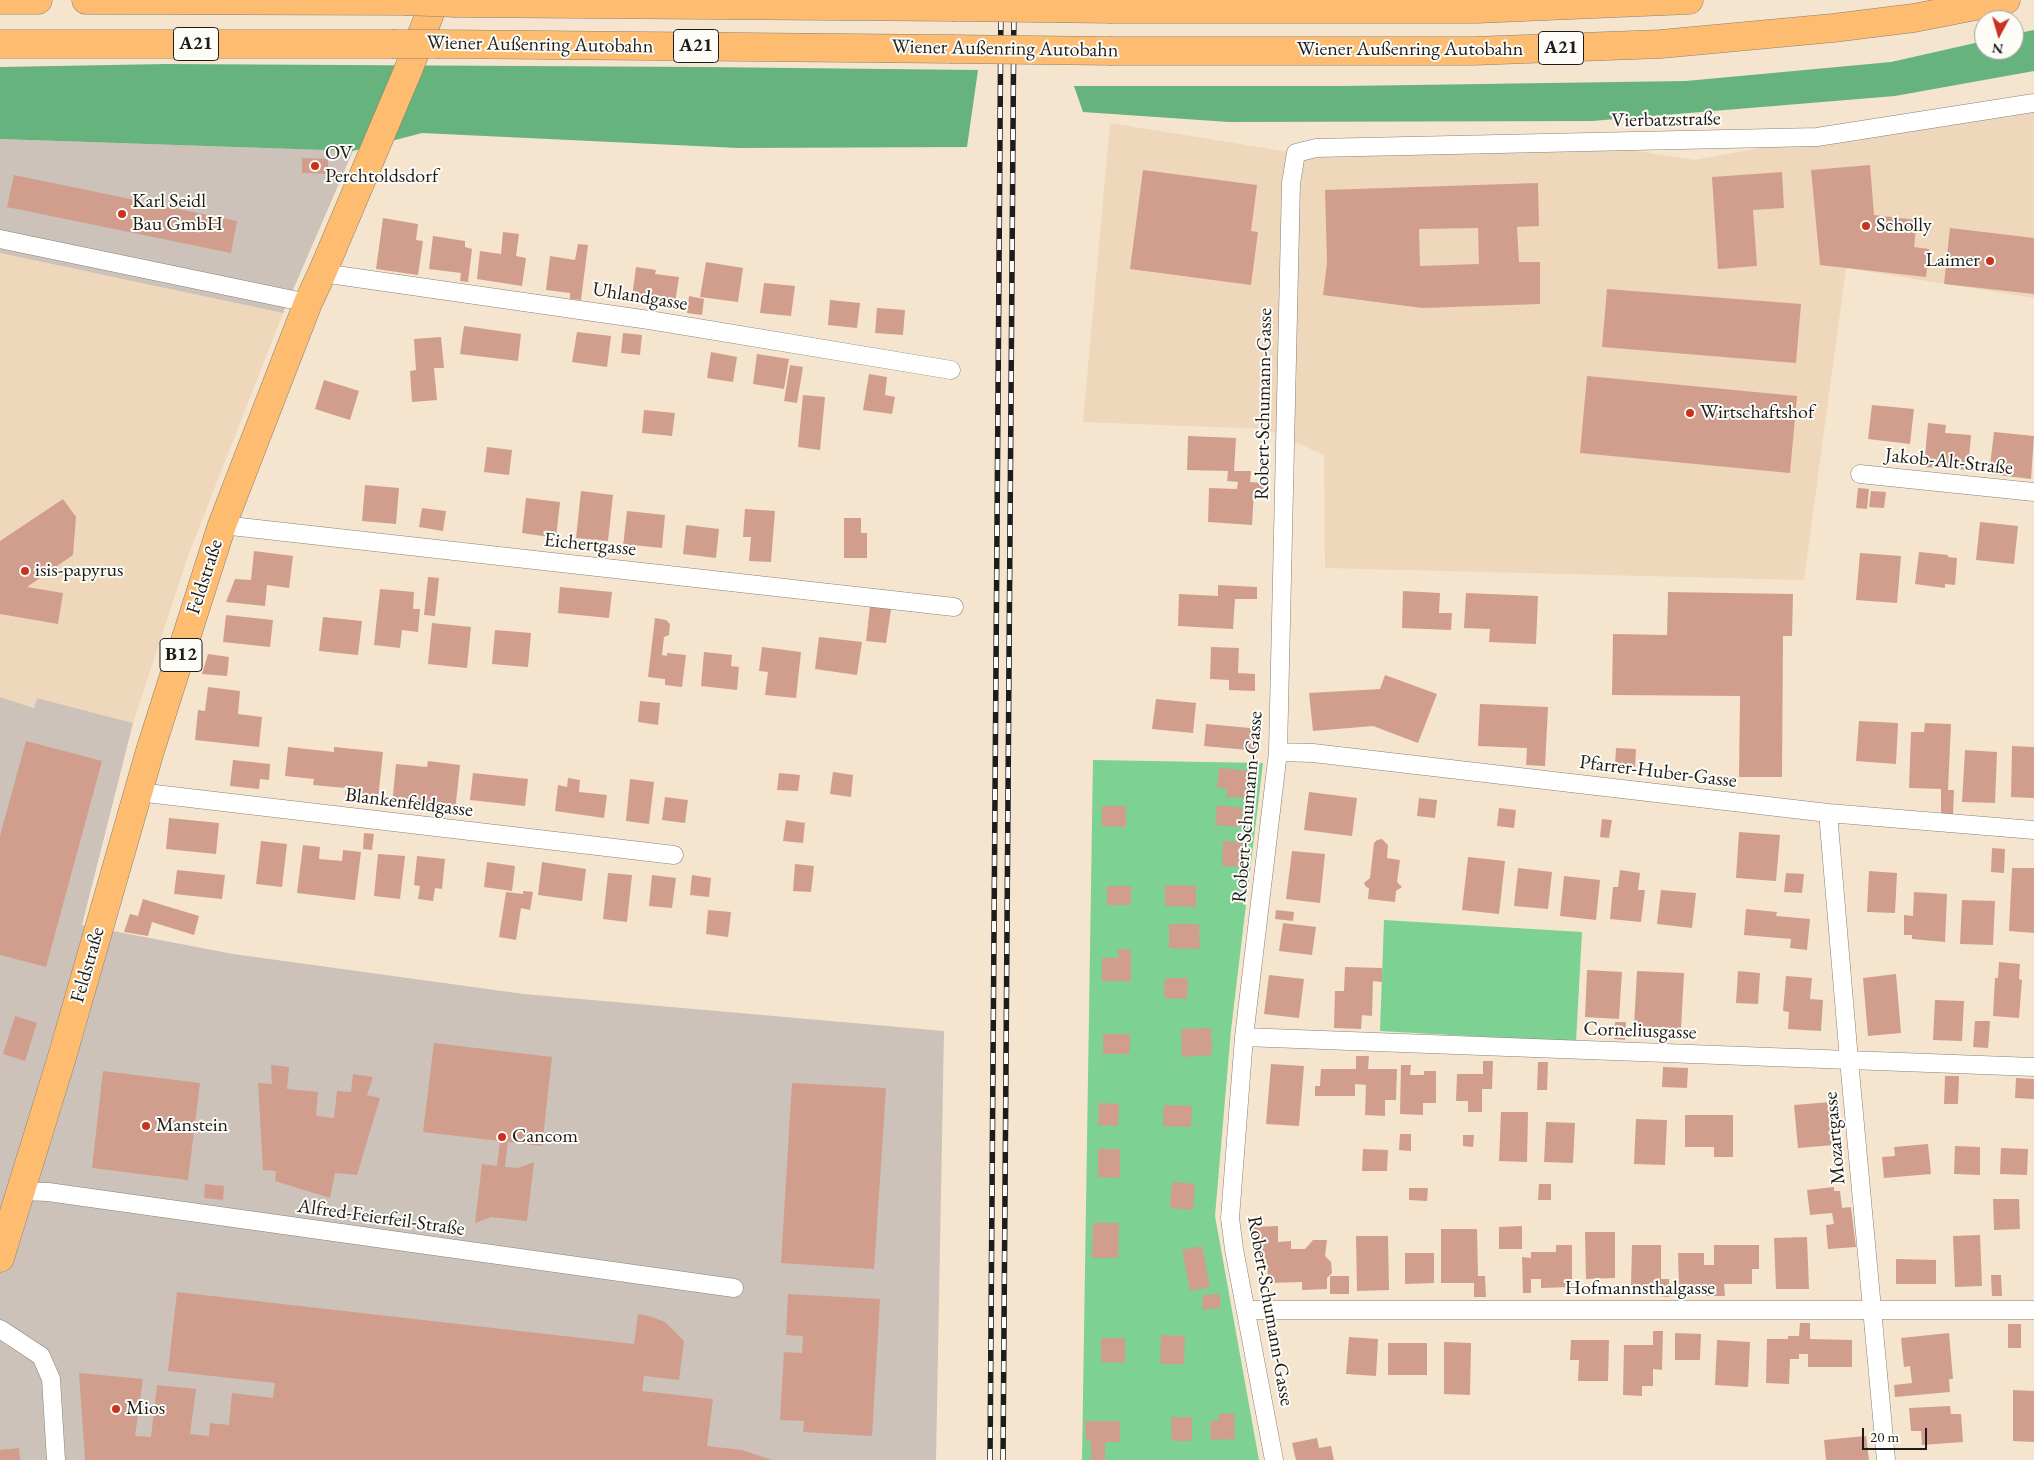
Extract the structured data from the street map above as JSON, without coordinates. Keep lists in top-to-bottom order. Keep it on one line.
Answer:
{"streets":{"main road":["A21","Wiener Außenring Autobahn","Feldstraße","B12"],"street":["Vierbatzstraße","Uhlandgasse","Robert-Schumann-Gasse","Jakob-Alt-Straße","Eichertgasse","Pfarrer-Huber-Gasse","Blankenfeldgasse","Corneliusgasse","Mozartgasse","Alfred-Feierfeil-Straße","Hofmannsthalgasse"]},"crossings":[["Wiener Außenring Autobahn","Feldstraße"],["Vierbatzstraße","Robert-Schumann-Gasse"],["Uhlandgasse","Feldstraße"],["Robert-Schumann-Gasse","Pfarrer-Huber-Gasse"],["Robert-Schumann-Gasse","Corneliusgasse"],["Robert-Schumann-Gasse","Hofmannsthalgasse"],["Eichertgasse","Feldstraße"],["Feldstraße","Blankenfeldgasse"],["Feldstraße","Alfred-Feierfeil-Straße"],["Pfarrer-Huber-Gasse","Mozartgasse"],["Corneliusgasse","Mozartgasse"],["Mozartgasse","Hofmannsthalgasse"]],"places":["OV Perchtoldsdorf","Karl Seidl Bau GmbH","Scholly","Laimer","Wirtschaftshof","isis-papyrus","Manstein","Cancom","Mios"],"scale_bar":"20 m","north":"bottom"}
